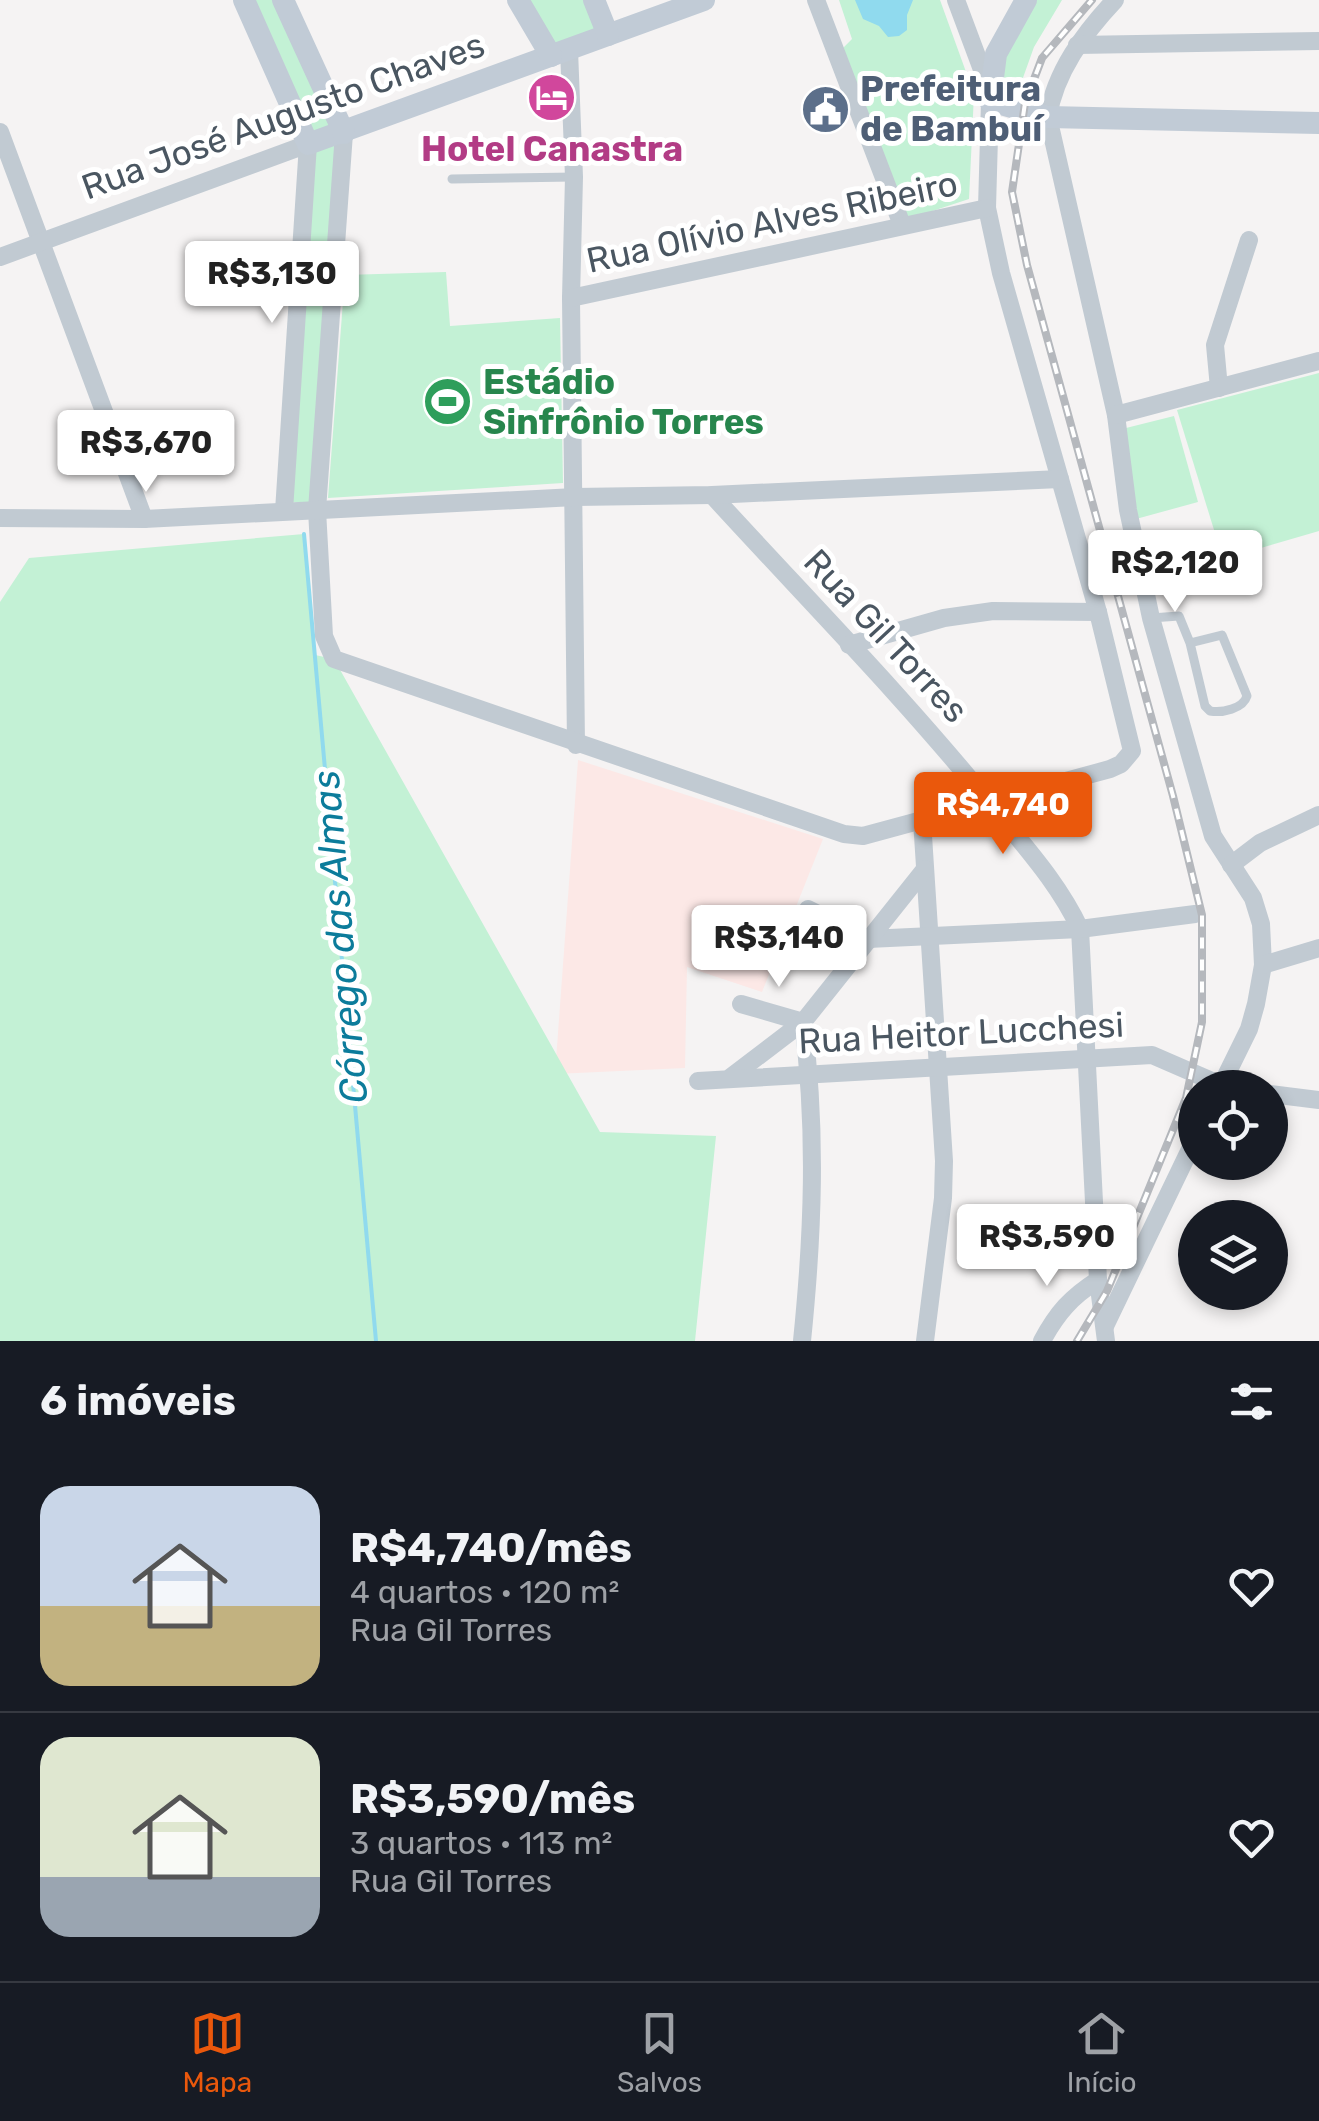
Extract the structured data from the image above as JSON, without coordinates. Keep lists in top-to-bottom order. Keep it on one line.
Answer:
{"streets":{"street":["Rua José Augusto Chaves","Rua Olívio Alves Ribeiro","Rua Gil Torres","Rua Heitor Lucchesi"]},"crossings":[["Rua Gil Torres","Rua Heitor Lucchesi"]],"water":["Córrego das Almas"],"places":{"hotel":["Hotel Canastra"],"public building":["Prefeitura de Bambuí"],"sports":["Estádio Sinfrônio Torres"]},"page":{"price":["R$3,130","R$3,670","R$2,120","R$4,740","R$3,140","R$3,590"],"heading":"6 imóveis","list":[{"name":"R$4,740/mês","note":"4 quartos · 120 m² · Rua Gil Torres"},{"name":"R$3,590/mês","note":"3 quartos · 113 m² · Rua Gil Torres"}],"tabs":["Mapa","Salvos","Início"]}}
